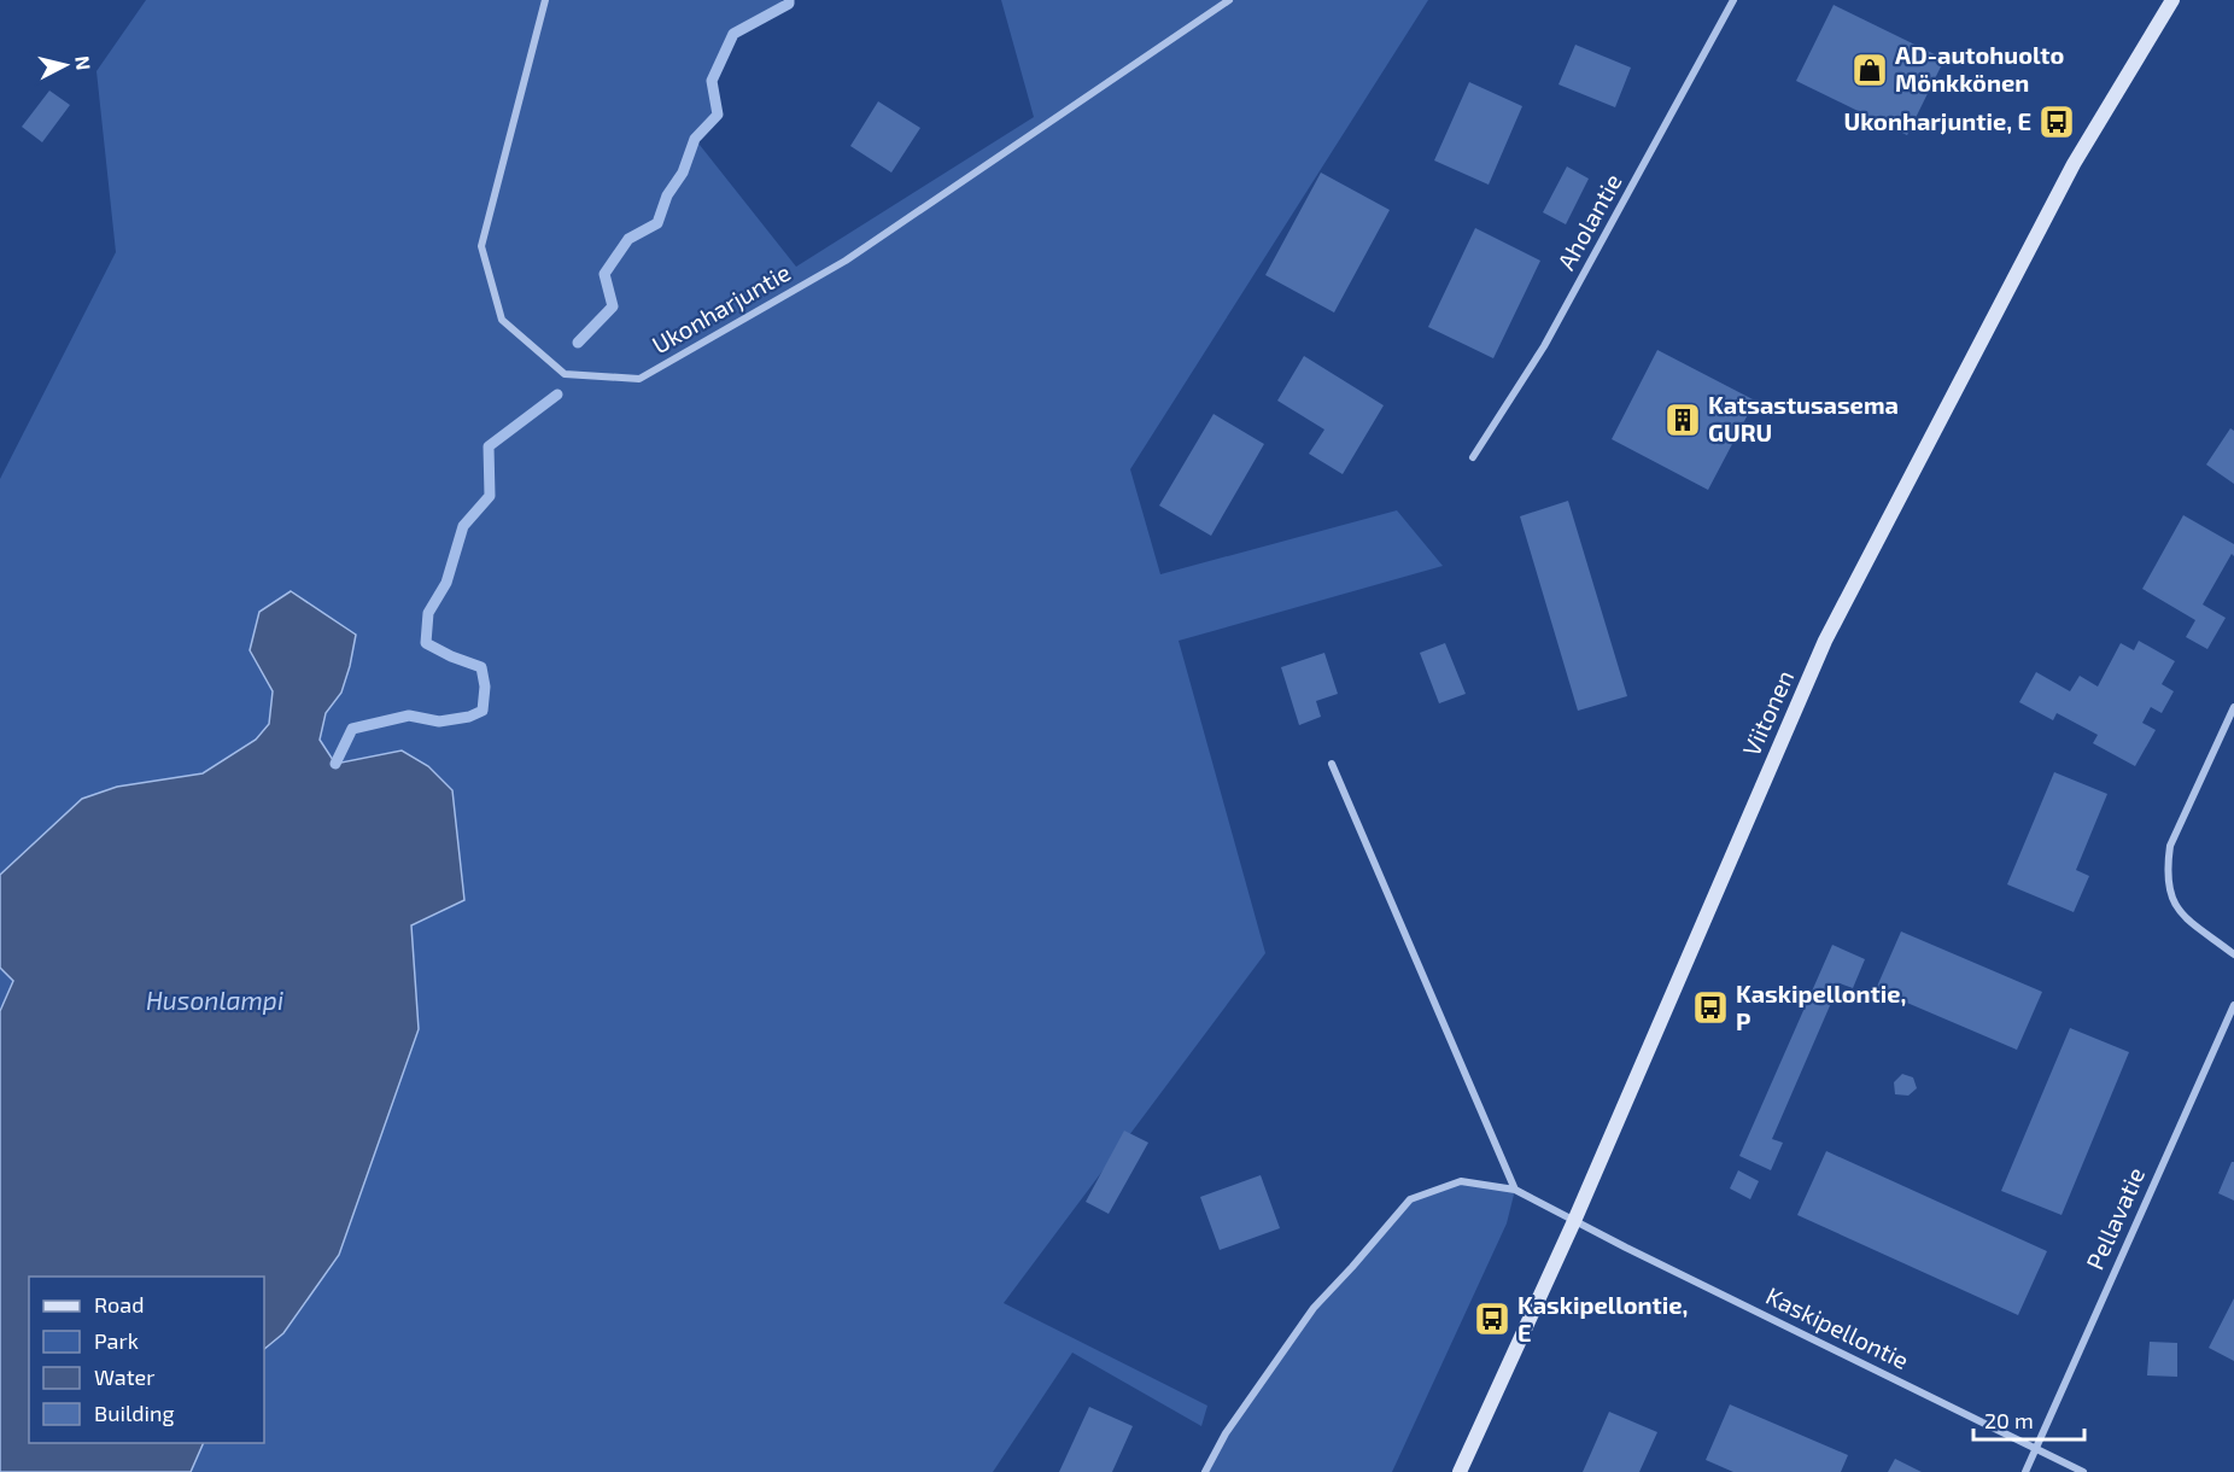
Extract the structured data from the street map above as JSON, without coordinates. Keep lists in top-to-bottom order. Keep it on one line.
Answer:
{"streets":{"main road":["Viitonen"],"street":["Aholantie","Ukonharjuntie","Pellavatie","Kaskipellontie"]},"crossings":[["Viitonen","Kaskipellontie"],["Pellavatie","Kaskipellontie"]],"water":["Husonlampi"],"places":{"shop":["AD-autohuolto Mönkkönen"],"bus stop":["Ukonharjuntie, E","Kaskipellontie, P","Kaskipellontie, E"],"building":["Katsastusasema GURU"]},"legend":["Road","Park","Water","Building"],"scale_bar":"20 m","north":"right"}
